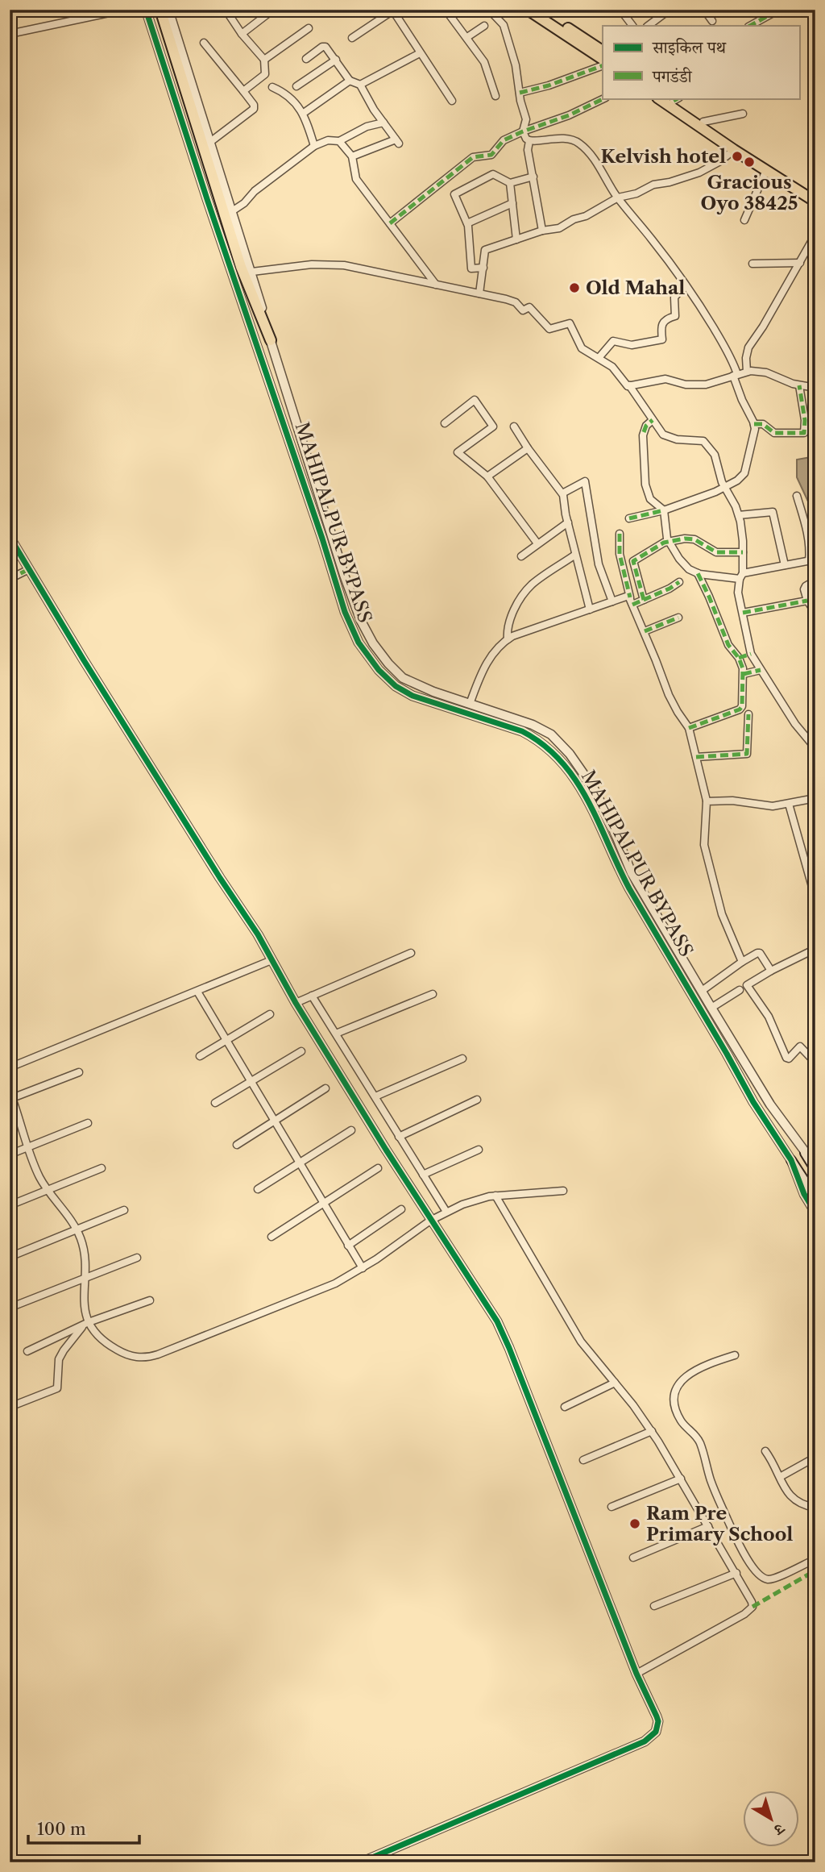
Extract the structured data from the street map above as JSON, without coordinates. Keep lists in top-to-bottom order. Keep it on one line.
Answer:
{"streets":{"street":["MAHIPALPUR BYPASS"]},"places":["Kelvish hotel","Gracious Oyo 38425","Old Mahal","Ram Pre Primary School"],"legend":["साइकिल पथ","पगडंडी"],"scale_bar":"100 m","north":"bottom right"}
